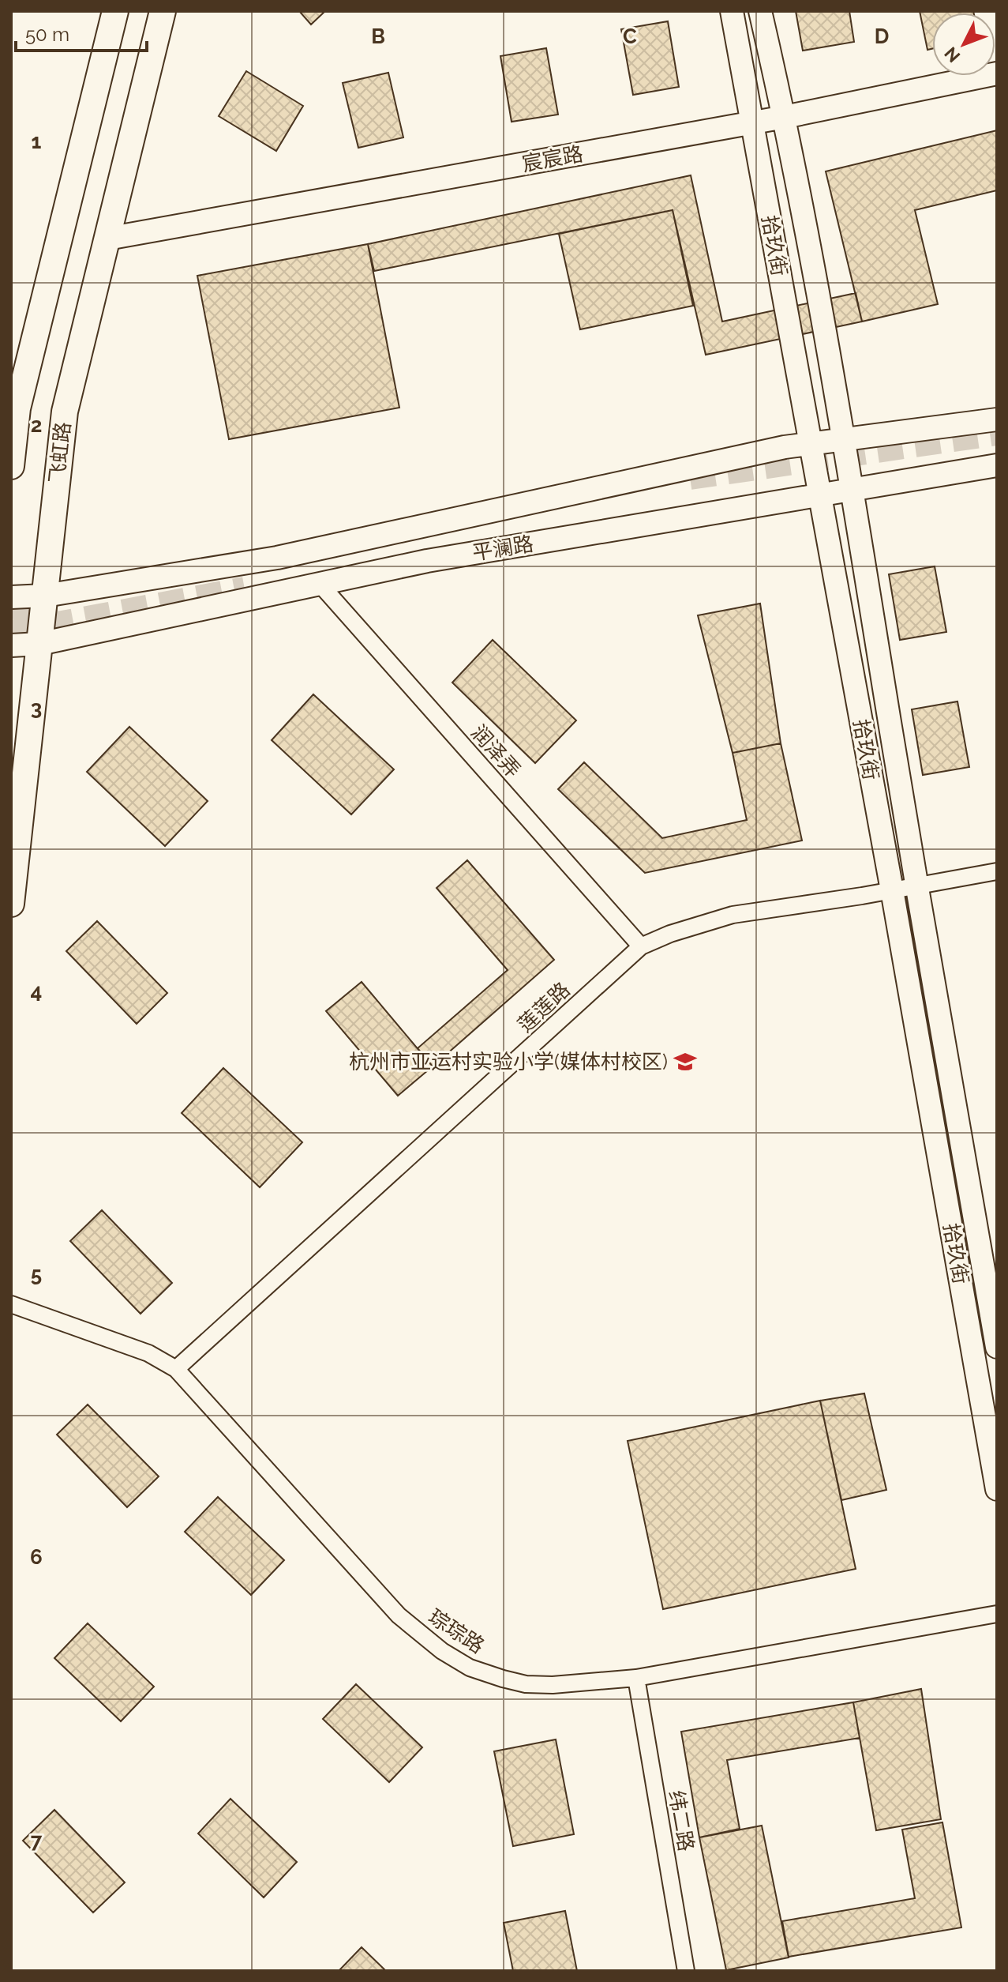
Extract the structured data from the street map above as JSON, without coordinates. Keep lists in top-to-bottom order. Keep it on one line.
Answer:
{"streets":{"main road":["宸宸路","拾玖街","飞虹路","平澜路"],"street":["润泽弄","莲莲路","琮琮路","纬二路"]},"crossings":[["宸宸路","拾玖街"],["宸宸路","飞虹路"],["拾玖街","平澜路"],["拾玖街","莲莲路"],["飞虹路","平澜路"],["平澜路","润泽弄"],["润泽弄","莲莲路"],["莲莲路","琮琮路"],["琮琮路","纬二路"]],"places":{"school or university":["杭州市亚运村实验小学(媒体村校区)"]},"scale_bar":"50 m","north":"bottom left","grid":{"columns":["B","C","D"],"rows":["1","2","3","4","5","6","7"]}}
